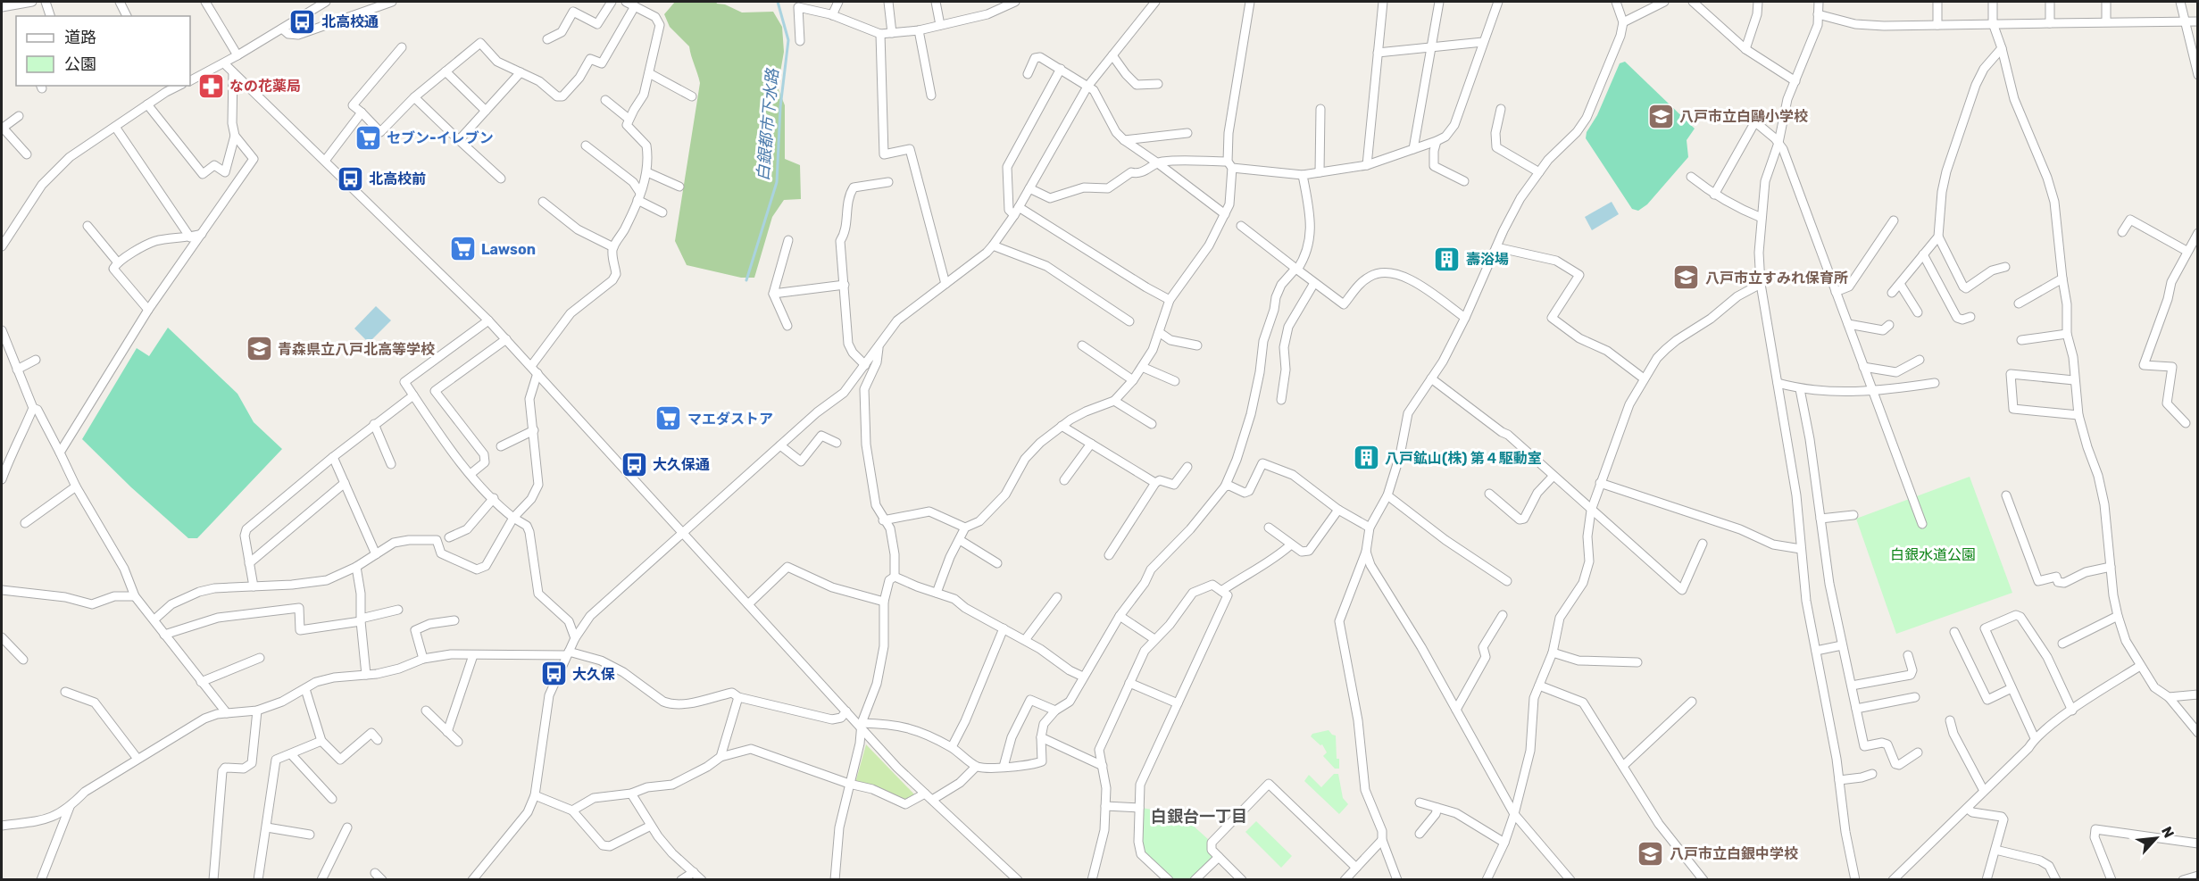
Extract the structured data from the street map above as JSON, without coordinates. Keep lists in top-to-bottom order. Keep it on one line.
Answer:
{"districts":["白銀台一丁目"],"water":["白銀都市下水路"],"parks":["白銀水道公園"],"places":{"bus stop":["北高校通","北高校前","大久保通","大久保"],"pharmacy":["なの花薬局"],"school or university":["八戸市立白鷗小学校","八戸市立すみれ保育所","青森県立八戸北高等学校","八戸市立白銀中学校"],"supermarket":["セブン-イレブン","Lawson","マエダストア"],"building":["壽浴場","八戸鉱山(株) 第４駆動室"]},"legend":["道路","公園"],"north":"top right"}
